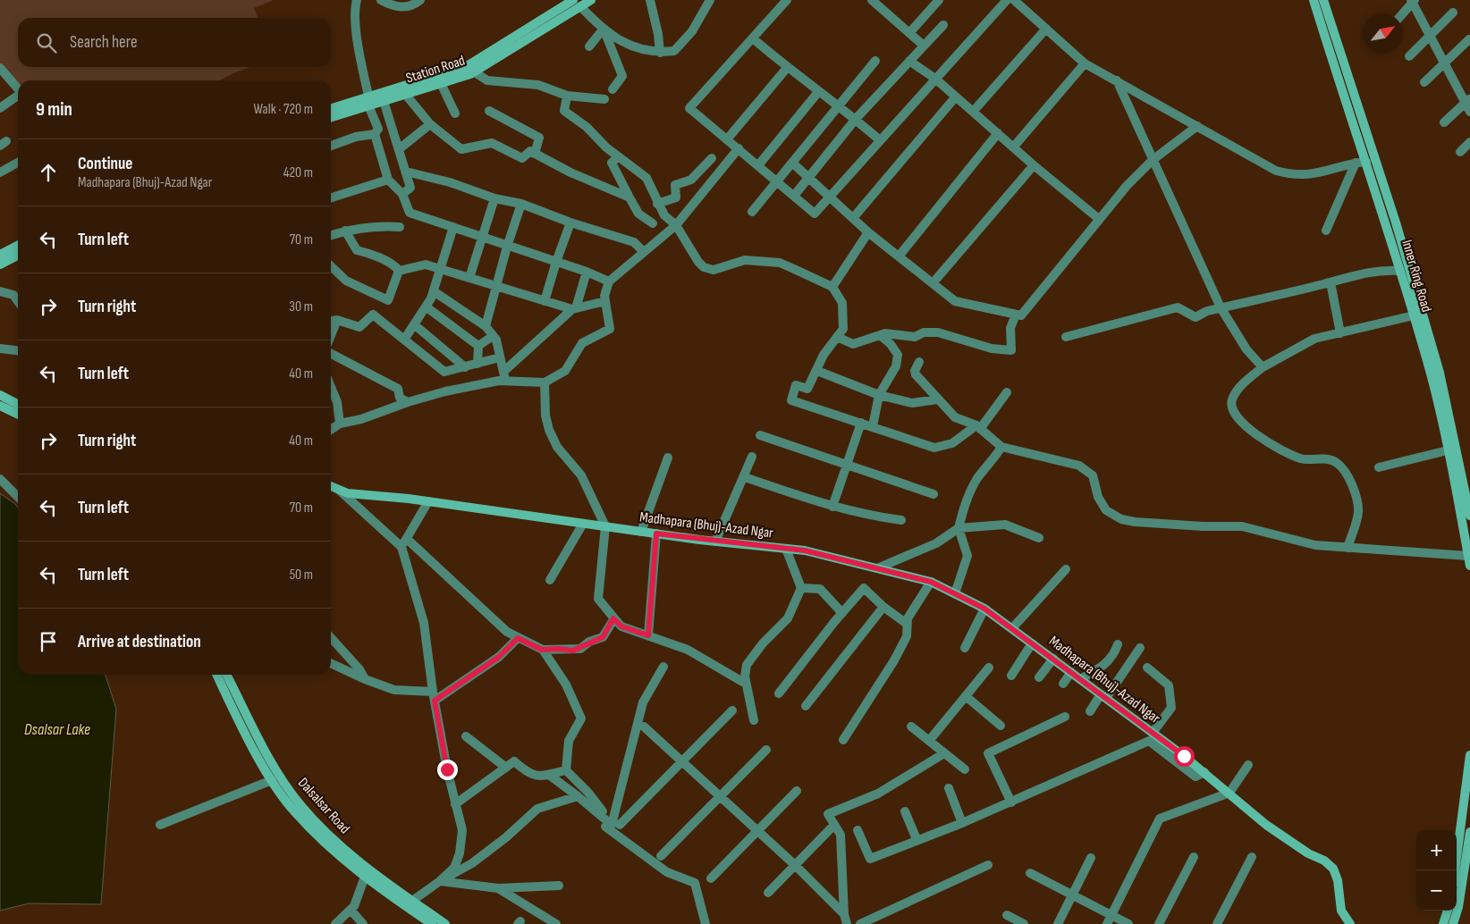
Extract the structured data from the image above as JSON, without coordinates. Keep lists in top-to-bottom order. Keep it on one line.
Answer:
{"streets":{"street":["Station Road","Inner Ring Road","Madhapara (Bhuj)-Azad Ngar","Dalsalsar Road"]},"water":["Dsalsar Lake"],"north":"top right","page":{"search":"Search here","heading":["9 min","Walk · 720 m"],"list":[["Continue","Madhapara (Bhuj)-Azad Ngar","420 m"],["Turn left","70 m"],["Turn right","30 m"],["Turn left","40 m"],["Turn right","40 m"],["Turn left","70 m"],["Turn left","50 m"],"Arrive at destination"],"map_buttons":["+","−"]}}
